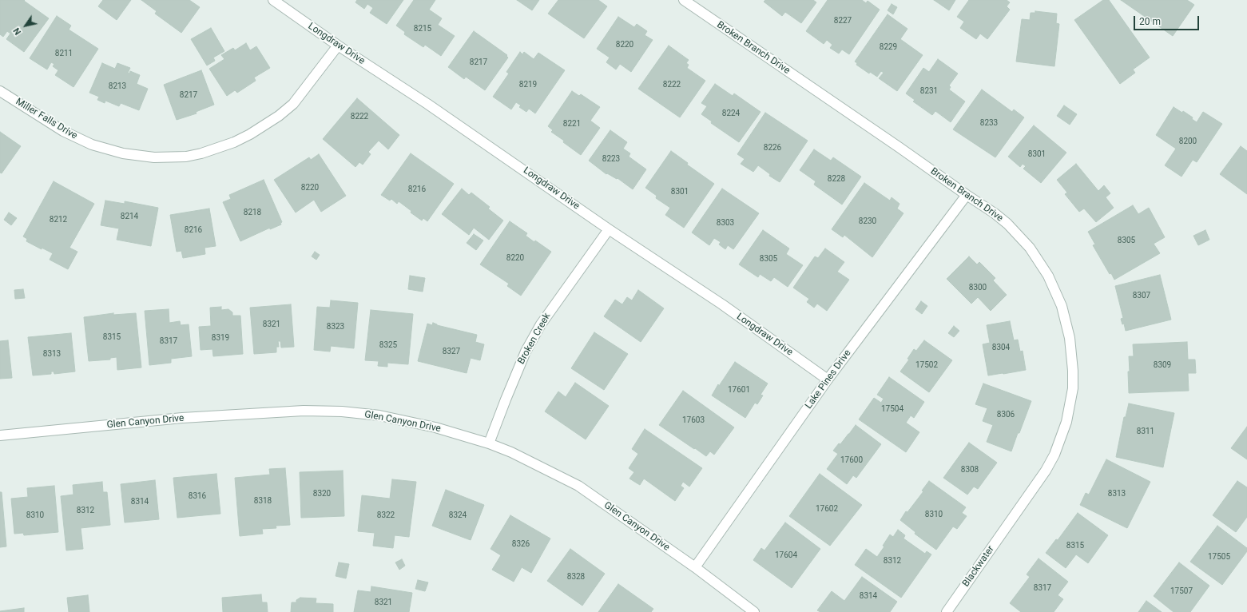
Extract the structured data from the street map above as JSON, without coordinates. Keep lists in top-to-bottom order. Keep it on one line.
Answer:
{"streets":{"street":["Longdraw Drive","Broken Branch Drive","Miller Falls Drive","Broken Creek","Lake Pines Drive","Glen Canyon Drive","Blackwater"]},"crossings":[["Longdraw Drive","Miller Falls Drive"],["Longdraw Drive","Broken Creek"],["Longdraw Drive","Lake Pines Drive"],["Broken Branch Drive","Lake Pines Drive"],["Broken Branch Drive","Blackwater"],["Broken Creek","Glen Canyon Drive"],["Lake Pines Drive","Glen Canyon Drive"]],"house_numbers":["8227","8215","8220","8229","8211","8217","8219","8222","8213","8231","8217","8224","8222","8233","8221","8200","8226","8301","8223","8228","8220","8216","8301","8218","8214","8212","8230","8303","8216","8305","8220","8305","8300","8307","8321","8323","8315","8319","8317","8325","8304","8327","8313","17502","8309","17601","17504","8306","17603","8311","17600","8308","8320","8313","8316","8318","8314","17602","8312","8310","8310","8322","8324","8326","8315","17604","17505","8312","8328","8317","17507","8314","8321"],"scale_bar":"20 m","north":"bottom left"}
